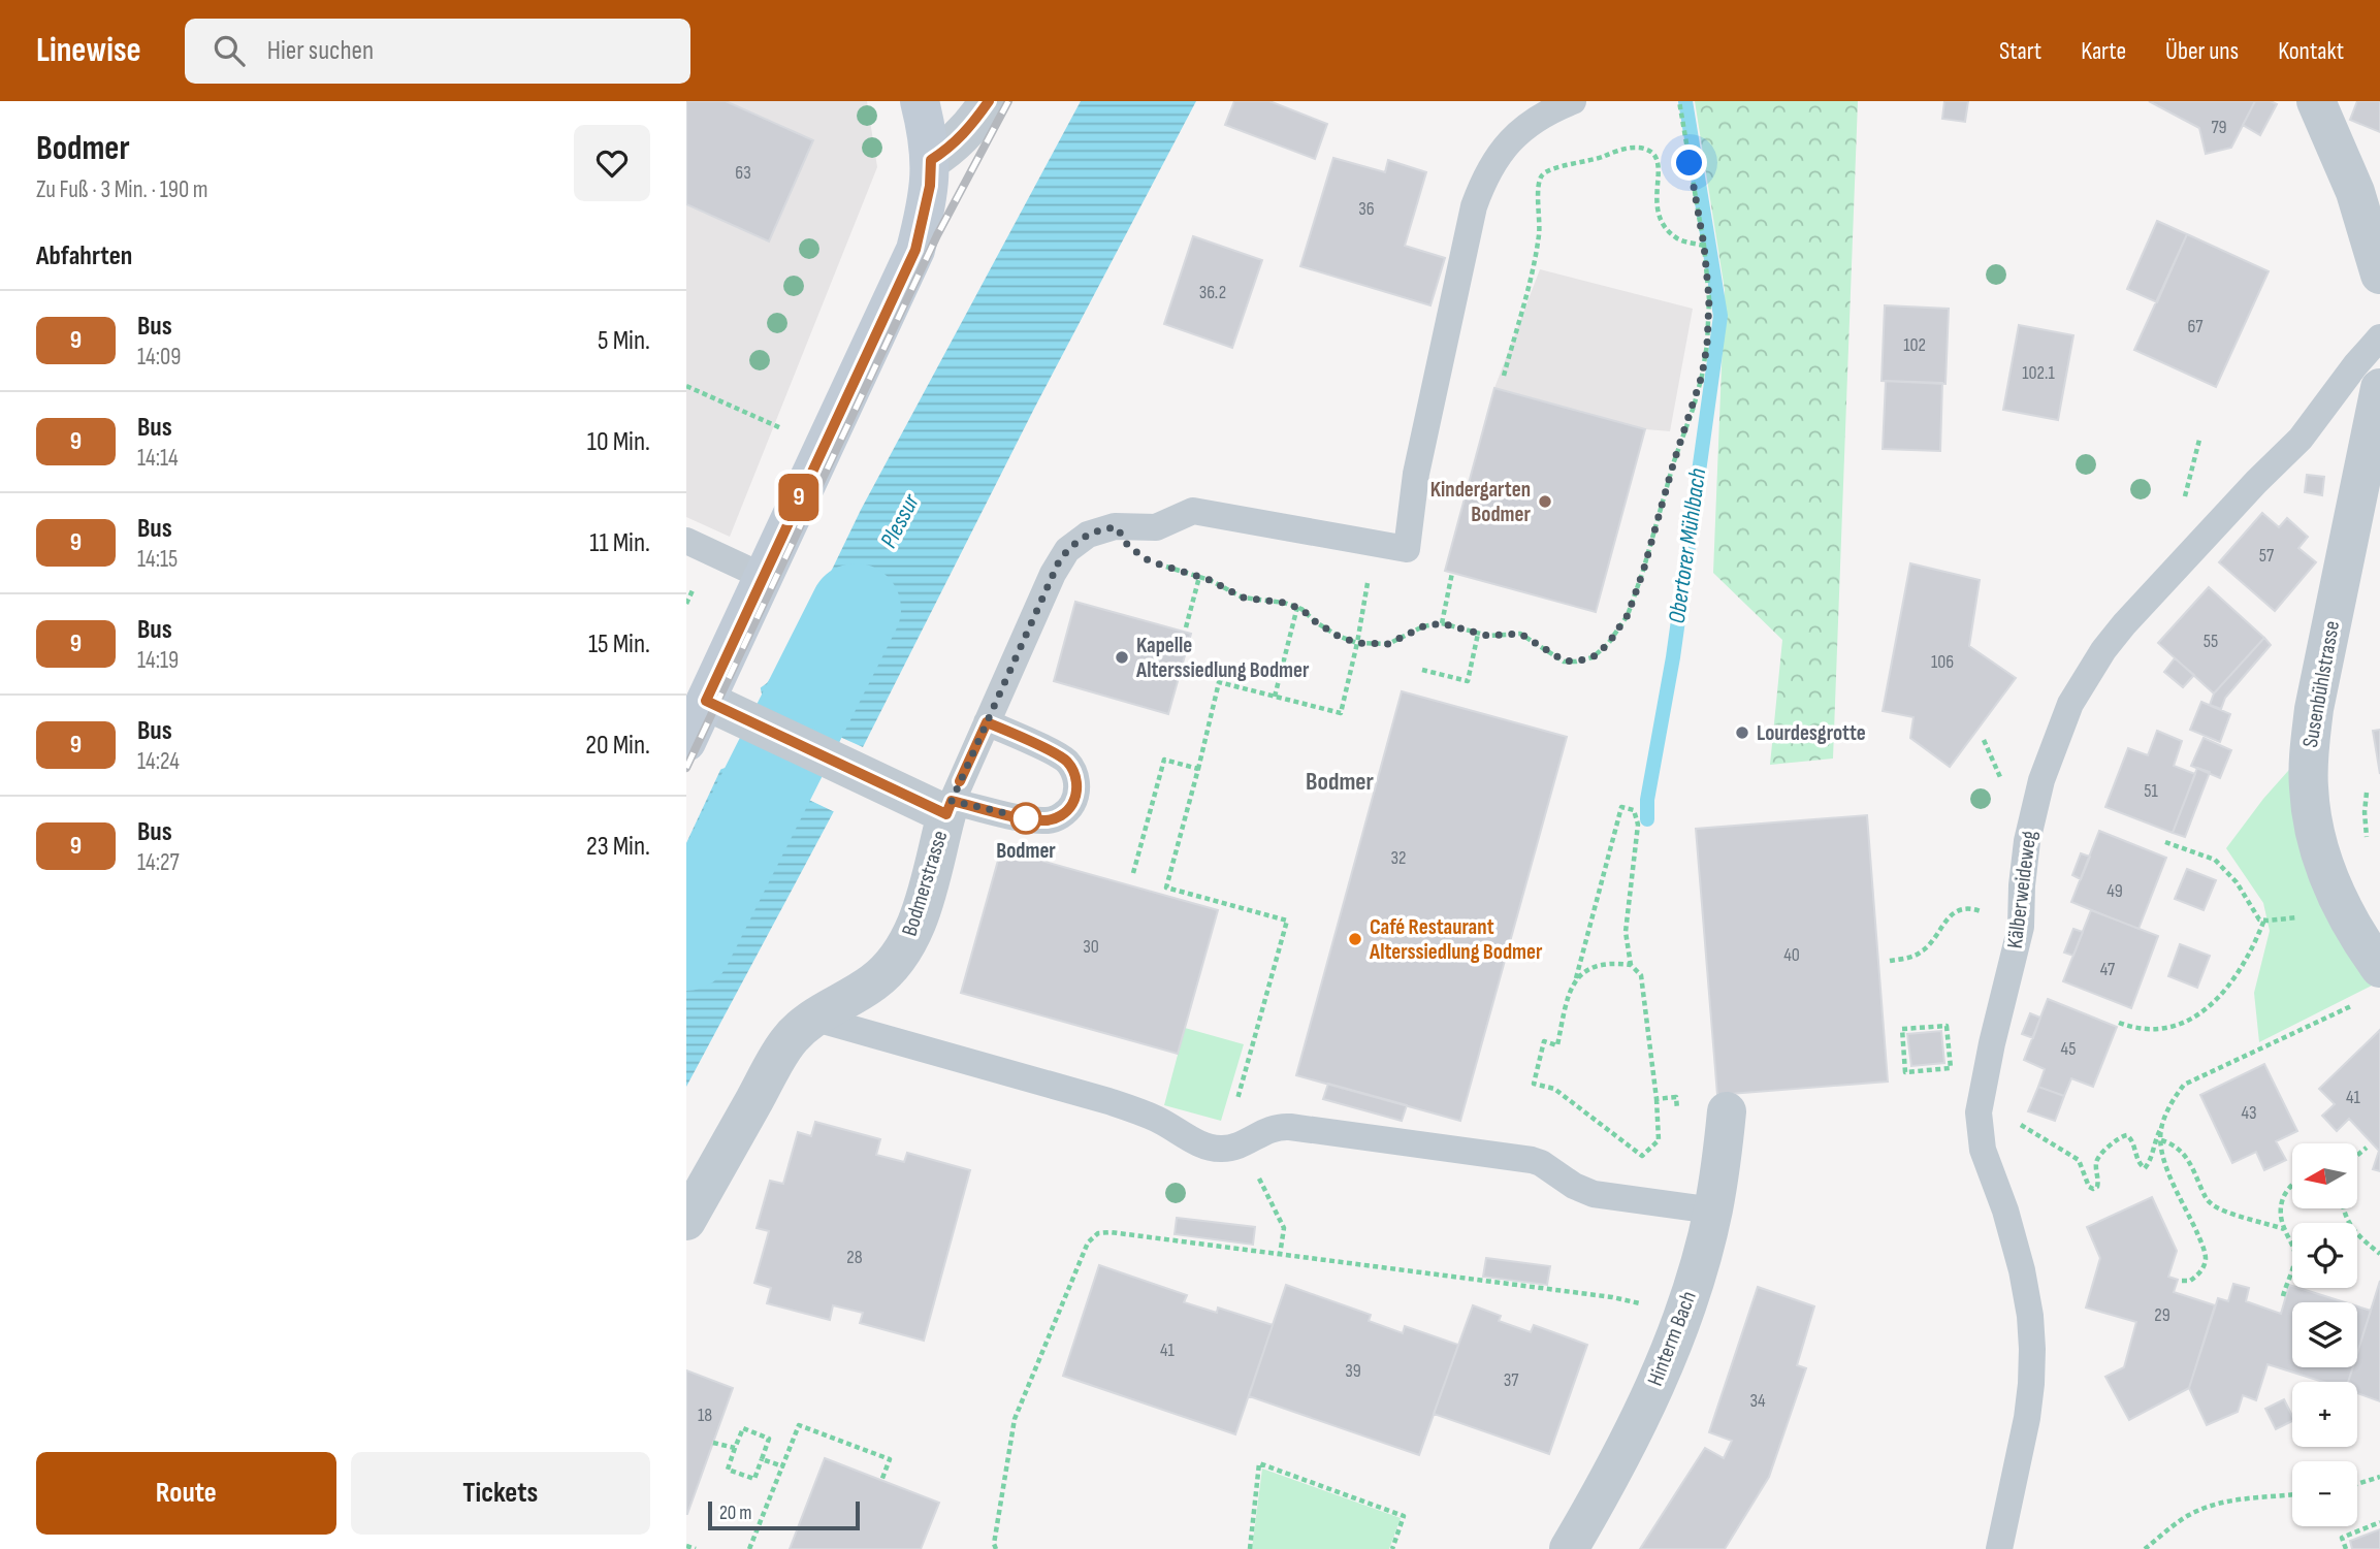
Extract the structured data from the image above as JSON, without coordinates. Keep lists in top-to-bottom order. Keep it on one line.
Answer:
{"streets":{"street":["Susenbühlstrasse","Bodmerstrasse","Hinterm Bach"],"lane":["Kälberweideweg"]},"districts":["Bodmer"],"water":["Plessur","Obertorer Mühlbach"],"places":["Kindergarten Bodmer","Kapelle Alterssiedlung Bodmer","Lourdesgrotte","Bodmer","Café Restaurant Alterssiedlung Bodmer"],"lines":["bus line 9"],"house_numbers":["79","63","36","36.2","67","102","102.1","57","55","106","51","32","49","30","40","47","45","41","43","28","29","41","39","37","34","18"],"scale_bar":"20 m","north":"left","page":{"header":"Linewise","search":"Hier suchen","nav":["Start","Karte","Über uns","Kontakt"],"heading":[["Bodmer","Zu Fuß · 3 Min. · 190 m"],"Abfahrten"],"on_map":"9","list":[{"mark":"9","name":"Bus","note":"14:09","value":"5 Min."},{"mark":"9","name":"Bus","note":"14:14","value":"10 Min."},{"mark":"9","name":"Bus","note":"14:15","value":"11 Min."},{"mark":"9","name":"Bus","note":"14:19","value":"15 Min."},{"mark":"9","name":"Bus","note":"14:24","value":"20 Min."},{"mark":"9","name":"Bus","note":"14:27","value":"23 Min."}],"map_buttons":["+","−"],"buttons":["Route","Tickets"],"scale":"20 m"}}
